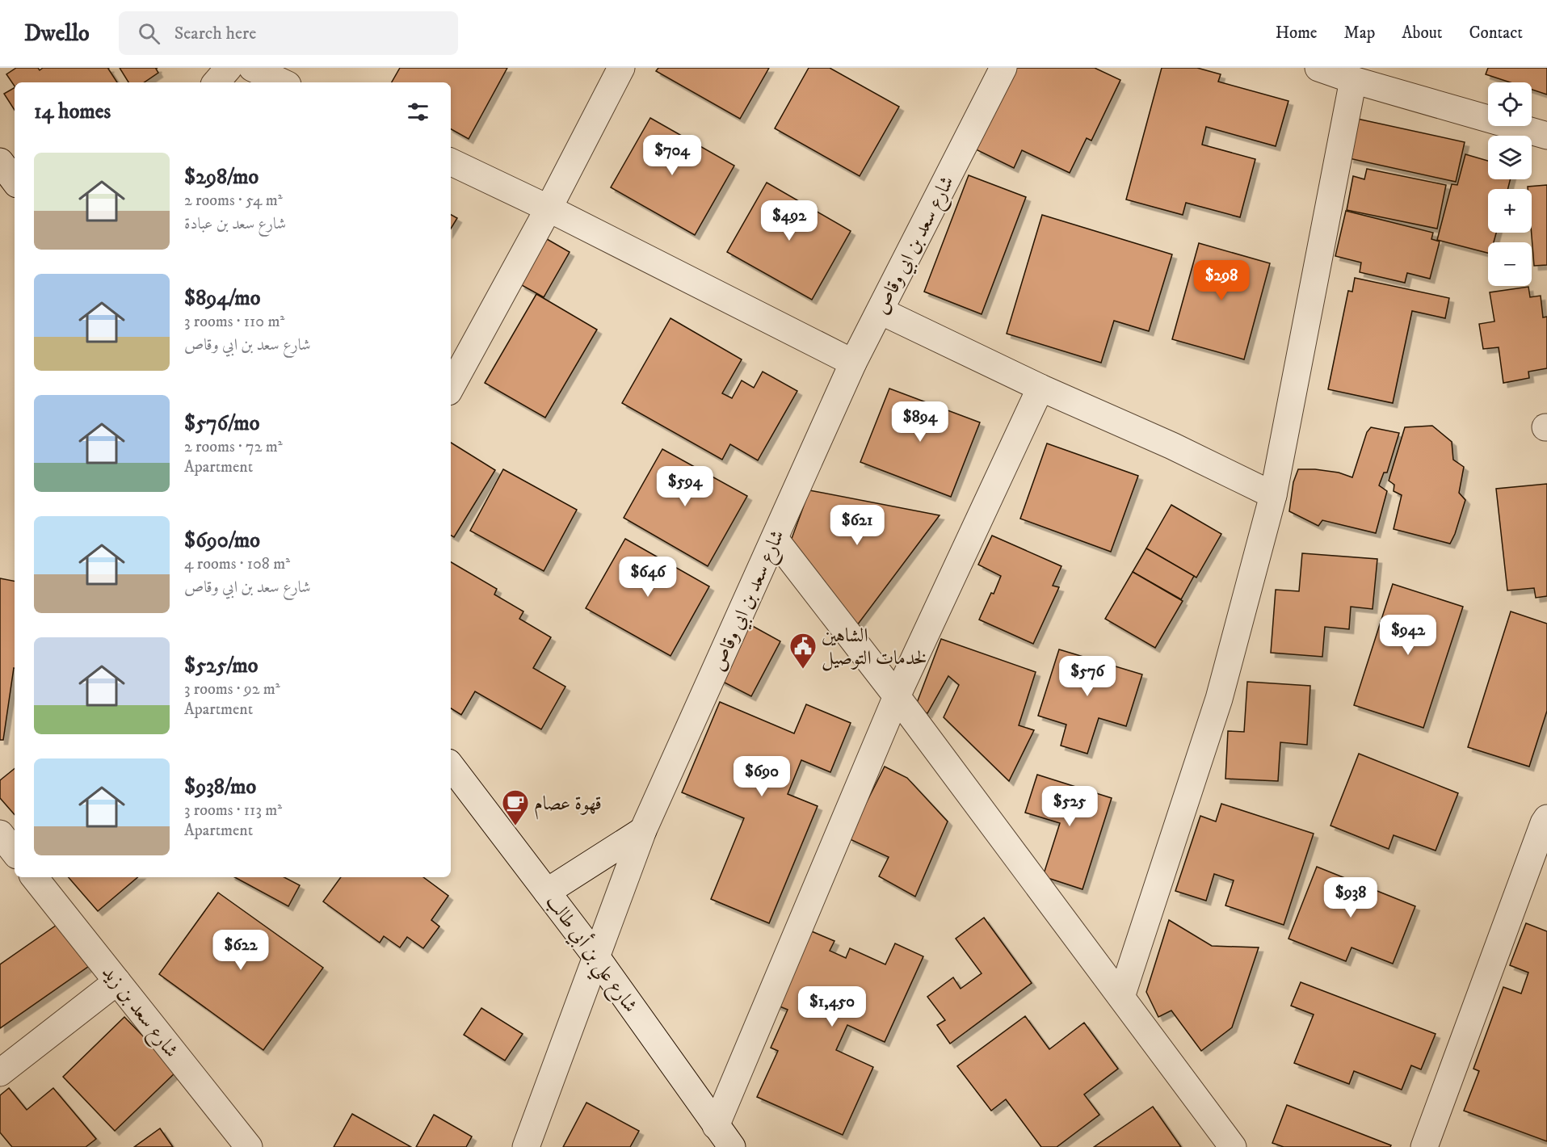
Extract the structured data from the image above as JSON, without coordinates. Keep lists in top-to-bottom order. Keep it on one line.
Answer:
{"streets":{"street":["شارع سعد بن ابي وقاص","شارع علي بن أبي طالب","شارع سعد بن زيد"]},"crossings":[["شارع سعد بن ابي وقاص","شارع علي بن أبي طالب"]],"places":{"public building":["الشاهين لخدمات التوصيل"],"cafe":["قهوة عصام"]},"page":{"header":"Dwello","search":"Search here","nav":["Home","Map","About","Contact"],"map_buttons":["+","−"],"heading":"14 homes","price":["$704","$492","$298","$894","$594","$621","$646","$942","$576","$690","$525","$938","$622","$1,450"],"list":[{"name":"$298/mo","note":"2 rooms · 54 m² · شارع سعد بن عبادة"},{"name":"$894/mo","note":"3 rooms · 110 m² · شارع سعد بن ابي وقاص"},{"name":"$576/mo","note":"2 rooms · 72 m² · Apartment"},{"name":"$690/mo","note":"4 rooms · 108 m² · شارع سعد بن ابي وقاص"},{"name":"$525/mo","note":"3 rooms · 92 m² · Apartment"},{"name":"$938/mo","note":"3 rooms · 113 m² · Apartment"}]}}
